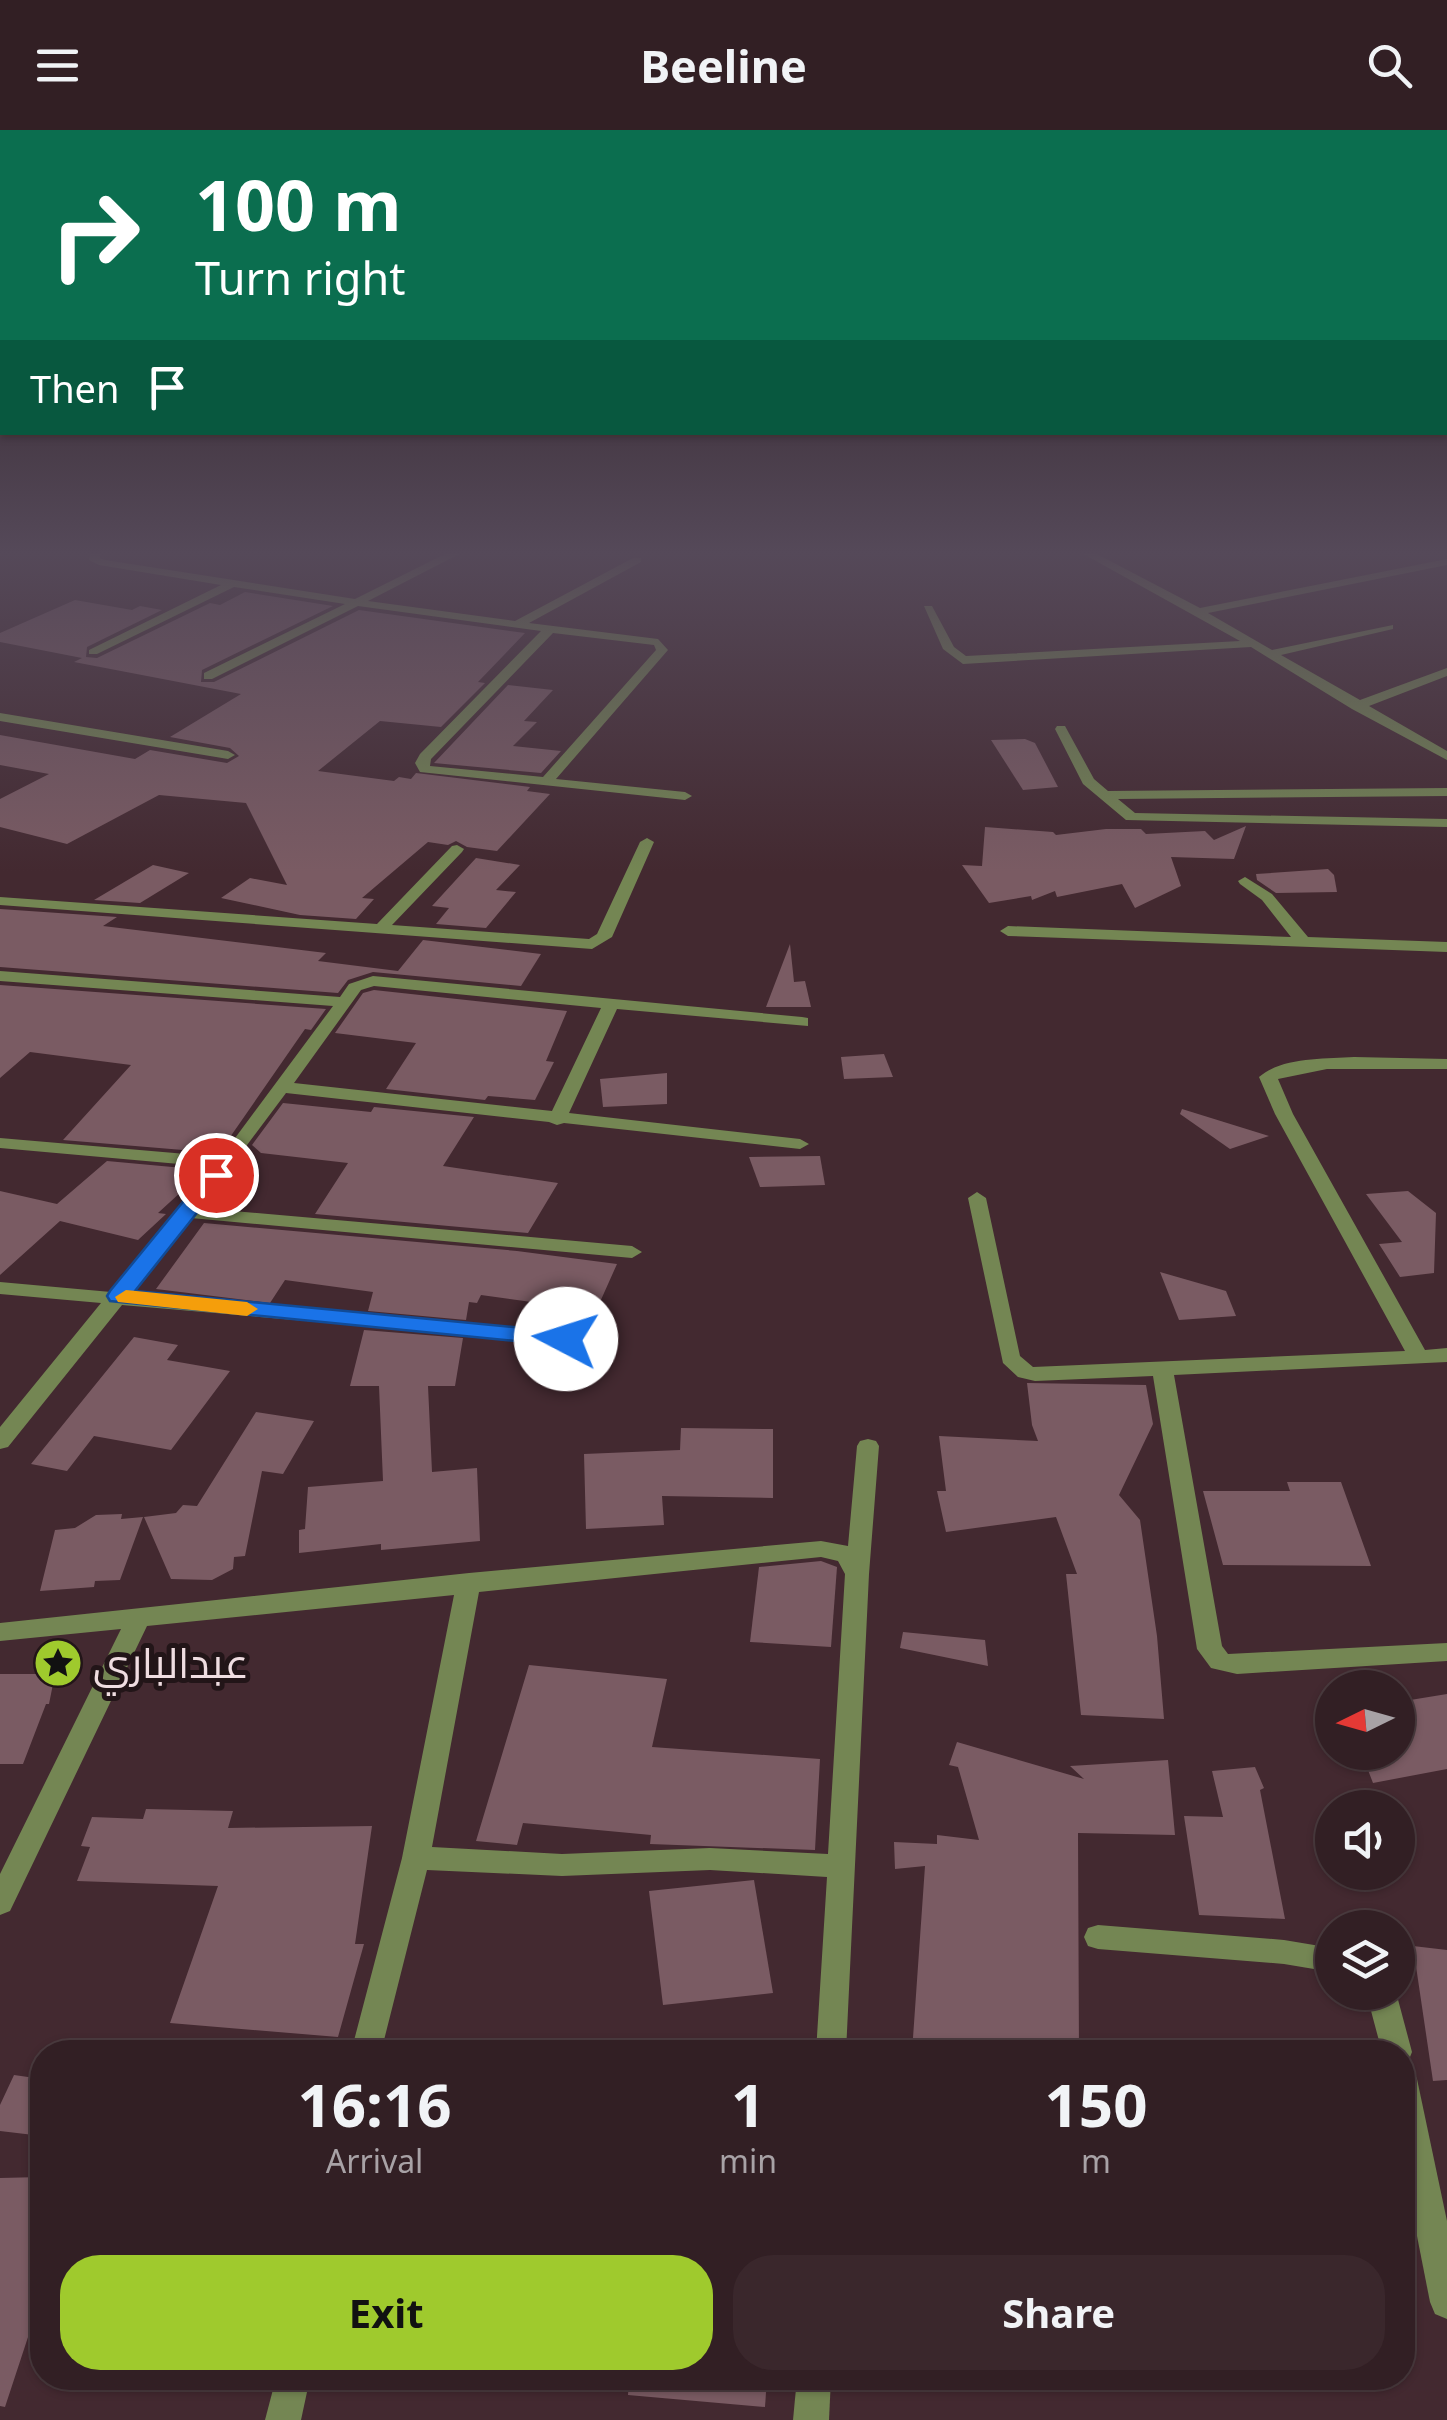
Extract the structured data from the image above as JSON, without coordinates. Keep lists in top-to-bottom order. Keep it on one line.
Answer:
{"places":{"place":["عبدالباري"]},"north":"left","page":{"header":"Beeline","turn":["100 m","Turn right"],"then":"Then","eta":["16:16","Arrival","1","min","150","m"],"buttons":["Exit","Share"]}}
